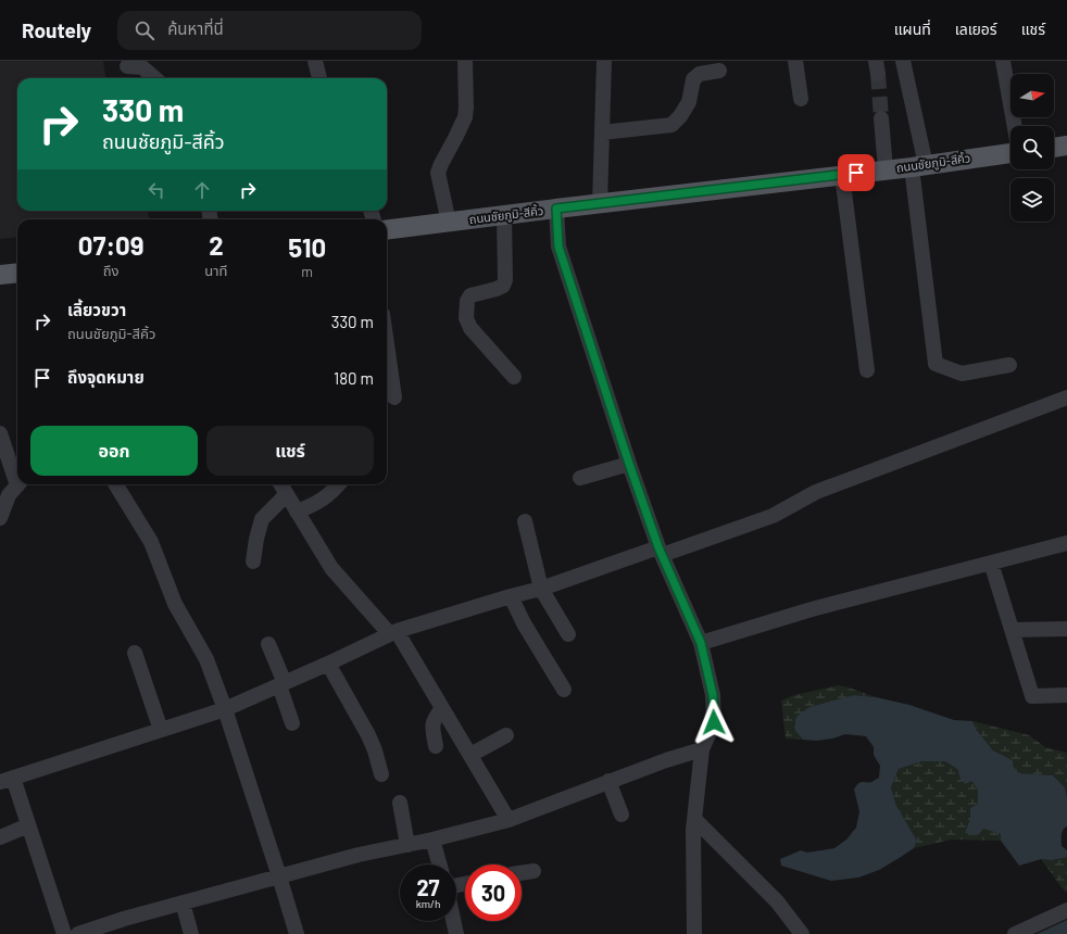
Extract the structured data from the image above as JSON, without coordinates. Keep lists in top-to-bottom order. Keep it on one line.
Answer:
{"streets":{"main road":["ถนนชัยภูมิ-สีคิ้ว"]},"north":"right","page":{"header":"Routely","search":"ค้นหาที่นี่","nav":["แผนที่","เลเยอร์","แชร์"],"turn":["330 m","ถนนชัยภูมิ-สีคิ้ว"],"eta":["07:09","ถึง","2","นาที","510","m"],"list":[{"name":"เลี้ยวขวา","note":"ถนนชัยภูมิ-สีคิ้ว","value":"330 m"},{"name":"ถึงจุดหมาย","value":"180 m"}],"buttons":["ออก","แชร์"],"speed":"27 km/h","limit":"30"}}
